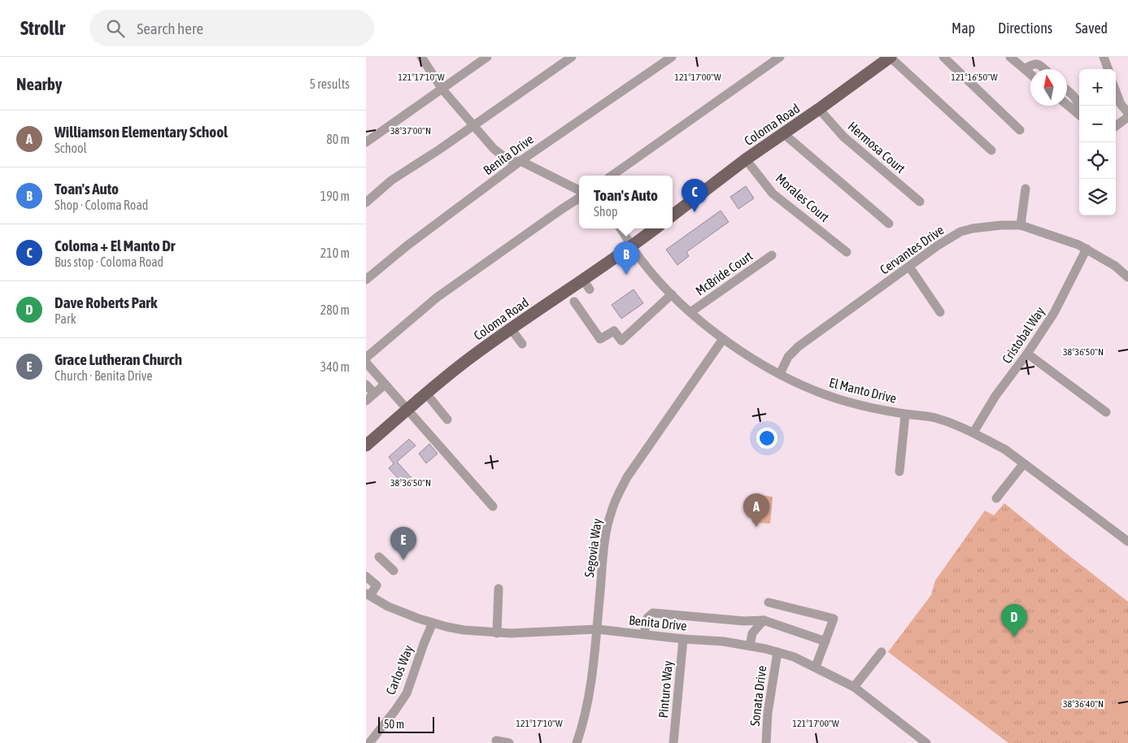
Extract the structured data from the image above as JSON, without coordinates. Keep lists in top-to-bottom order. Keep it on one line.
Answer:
{"streets":{"main road":["Coloma Road"],"street":["Hermosa Court","Benita Drive","Morales Court","Cervantes Drive","McBride Court","Cristobal Way","El Manto Drive","Segovia Way","Carlos Way","Pinturo Way","Sonata Drive"]},"crossings":[["Coloma Road","Hermosa Court"],["Coloma Road","Morales Court"],["Coloma Road","El Manto Drive"],["Benita Drive","Segovia Way"],["Benita Drive","Carlos Way"],["Benita Drive","Pinturo Way"],["Benita Drive","Sonata Drive"],["Cervantes Drive","Cristobal Way"],["Cervantes Drive","El Manto Drive"],["McBride Court","El Manto Drive"],["Cristobal Way","El Manto Drive"],["El Manto Drive","Segovia Way"]],"scale_bar":"50 m","north":"top","page":{"header":"Strollr","search":"Search here","nav":["Map","Directions","Saved"],"heading":["Nearby","5 results"],"map_buttons":["+","−"],"list":[{"mark":"A","name":"Williamson Elementary School","note":"School","value":"80 m"},{"mark":"B","name":"Toan's Auto","note":"Shop · Coloma Road","value":"190 m"},{"mark":"C","name":"Coloma + El Manto Dr","note":"Bus stop · Coloma Road","value":"210 m"},{"mark":"D","name":"Dave Roberts Park","note":"Park","value":"280 m"},{"mark":"E","name":"Grace Lutheran Church","note":"Church · Benita Drive","value":"340 m"}],"popup":["Toan's Auto","Shop"],"pins":["C","B","A","E","D"],"scale":"50 m"},"coordinates":["121°17'10\"W","121°17'00\"W","121°16'50\"W","38°37'00\"N","38°36'50\"N","38°36'40\"N"]}
